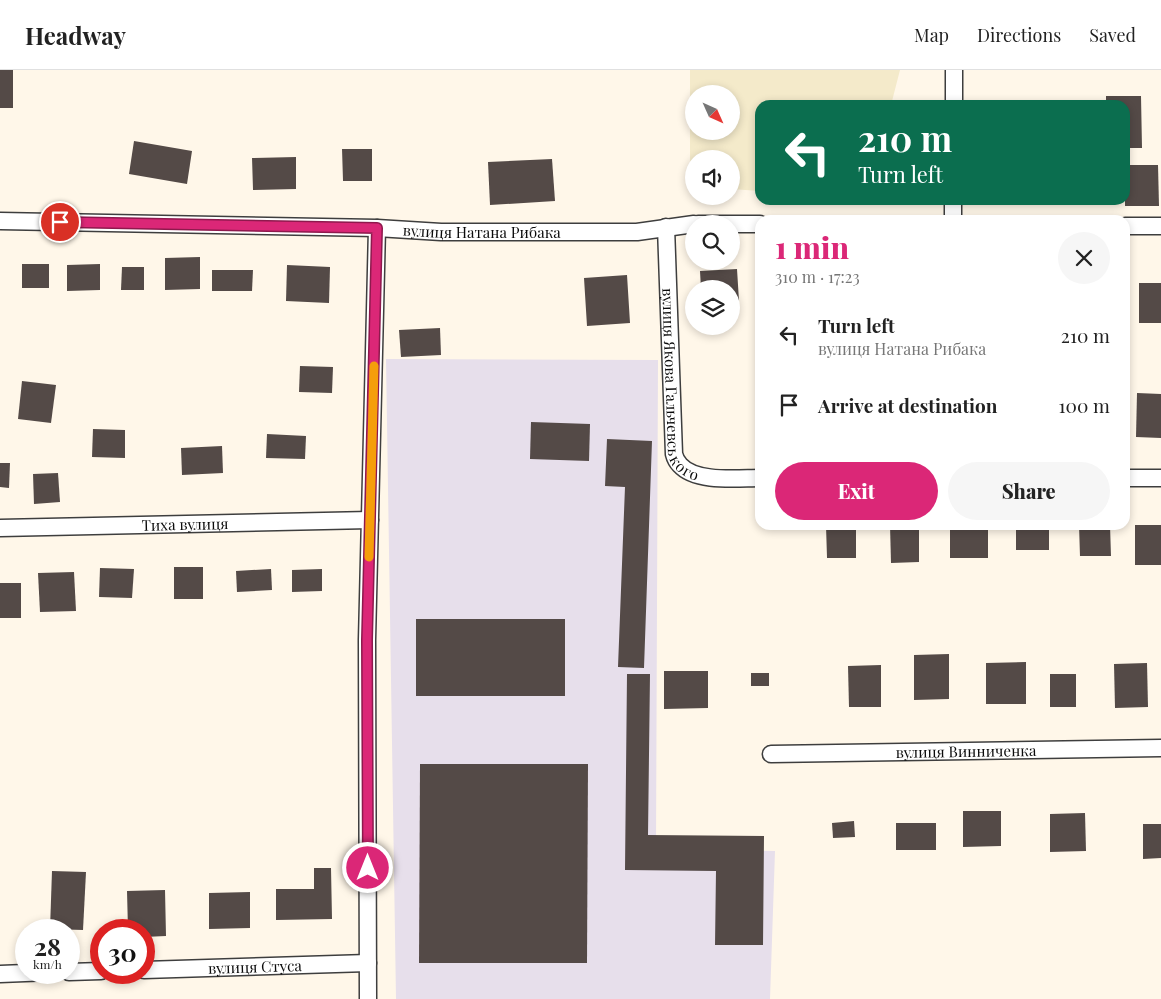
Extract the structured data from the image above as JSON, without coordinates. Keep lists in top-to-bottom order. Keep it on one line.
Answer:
{"streets":{"street":["вулиця Натана Рибака","вулиця Якова Гальчевського","Тиха вулиця","вулиця Винниченка","вулиця Стуса"]},"crossings":[["вулиця Натана Рибака","вулиця Якова Гальчевського"]],"north":"bottom right","page":{"header":"Headway","nav":["Map","Directions","Saved"],"turn":["210 m","Turn left"],"heading":["1 min","310 m · 17:23"],"list":[{"name":"Turn left","note":"вулиця Натана Рибака","value":"210 m"},{"name":"Arrive at destination","value":"100 m"}],"buttons":["Exit","Share"],"speed":"28 km/h","limit":"30"}}
